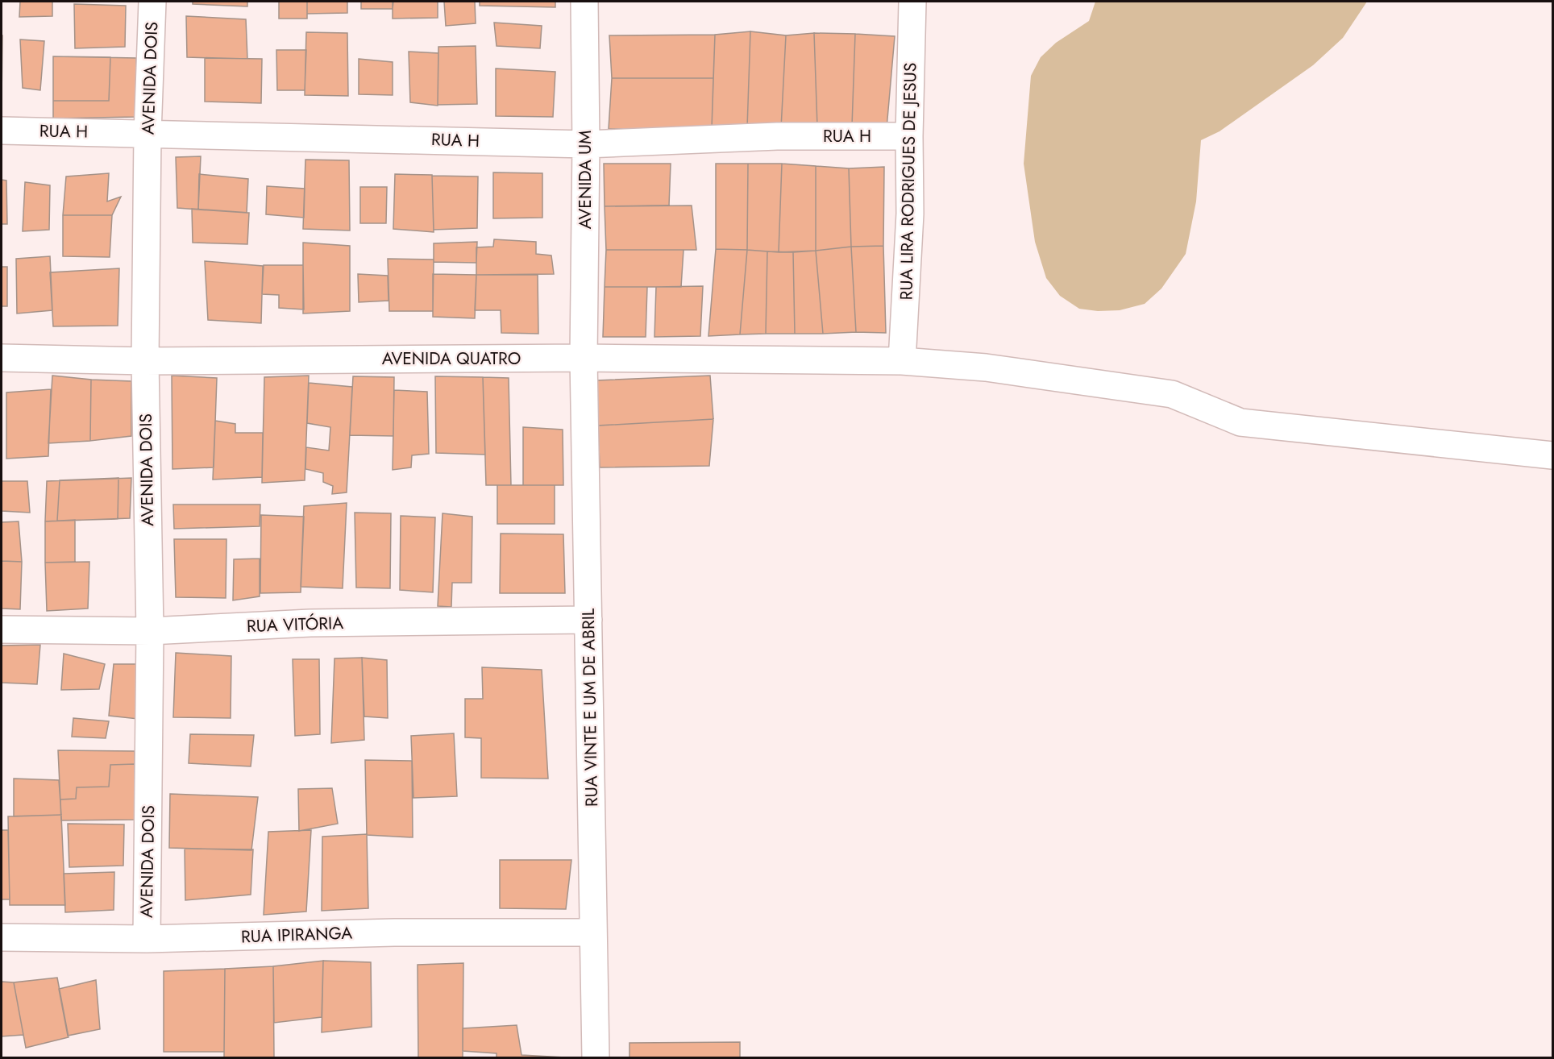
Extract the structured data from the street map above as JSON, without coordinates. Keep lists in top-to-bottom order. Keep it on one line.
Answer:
{"streets":{"street":["AVENIDA DOIS","RUA H","AVENIDA UM","RUA LIRA RODRIGUES DE JESUS","AVENIDA QUATRO","RUA VITÓRIA","RUA VINTE E UM DE ABRIL","RUA IPIRANGA"]},"crossings":[["AVENIDA DOIS","RUA H"],["AVENIDA DOIS","AVENIDA QUATRO"],["AVENIDA DOIS","RUA VITÓRIA"],["AVENIDA DOIS","RUA IPIRANGA"],["RUA H","AVENIDA UM"],["RUA H","RUA LIRA RODRIGUES DE JESUS"],["AVENIDA UM","AVENIDA QUATRO"],["AVENIDA UM","RUA VINTE E UM DE ABRIL"],["RUA LIRA RODRIGUES DE JESUS","AVENIDA QUATRO"],["AVENIDA QUATRO","RUA VINTE E UM DE ABRIL"],["RUA VITÓRIA","RUA VINTE E UM DE ABRIL"],["RUA VINTE E UM DE ABRIL","RUA IPIRANGA"]]}
